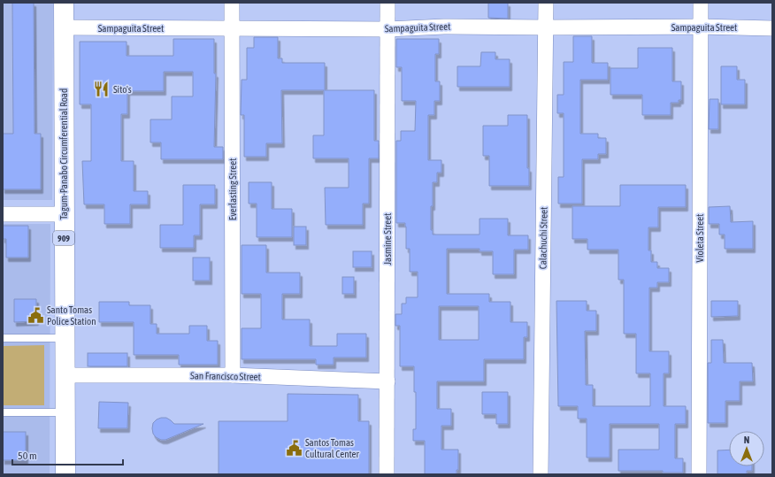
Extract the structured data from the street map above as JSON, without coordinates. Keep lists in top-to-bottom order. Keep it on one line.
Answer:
{"streets":{"main road":["Tagum-Panabo Circumferential Road","909"],"street":["Sampaguita Street","Everlasting Street","Calachuchi Street","Violeta Street","Jasmine Street","San Francisco Street"]},"crossings":[["Sampaguita Street","Tagum-Panabo Circumferential Road"],["Sampaguita Street","Everlasting Street"],["Sampaguita Street","Calachuchi Street"],["Sampaguita Street","Violeta Street"],["Sampaguita Street","Jasmine Street"],["Tagum-Panabo Circumferential Road","San Francisco Street"],["Everlasting Street","San Francisco Street"],["Jasmine Street","San Francisco Street"]],"places":{"restaurant":["Sito's"],"public building":["Santo Tomas Police Station","Santos Tomas Cultural Center"]},"scale_bar":"50 m","north":"top"}
